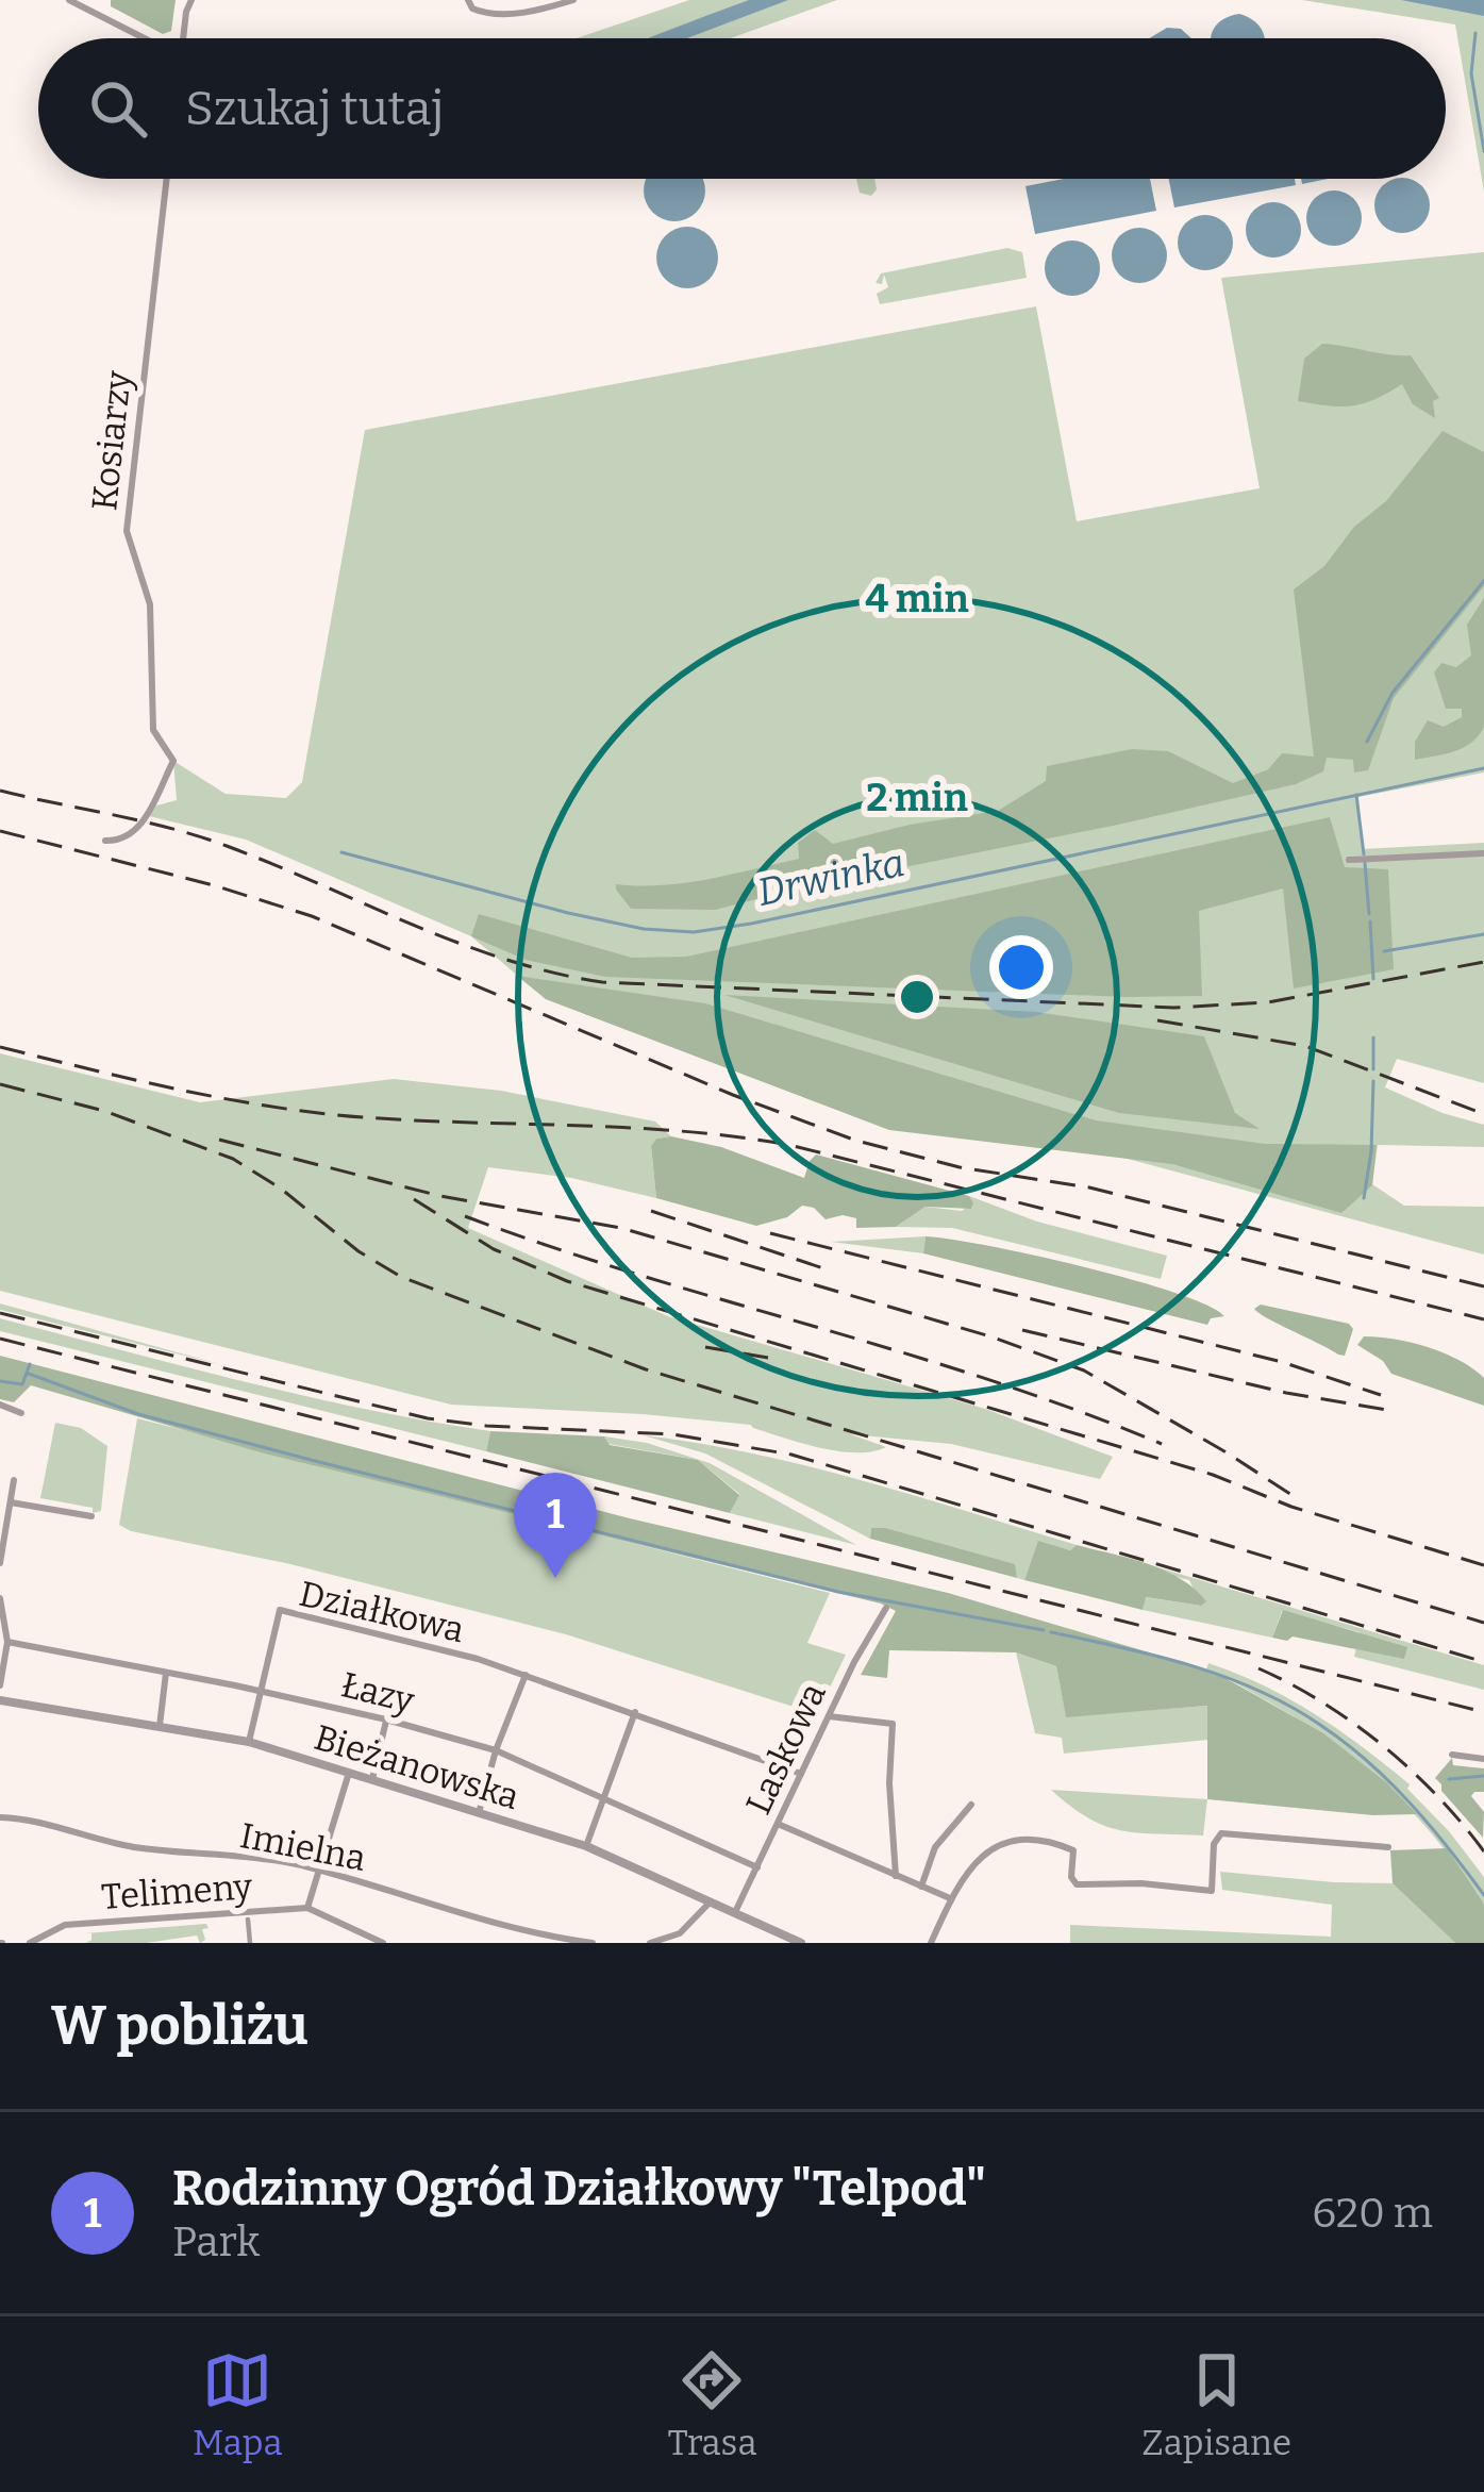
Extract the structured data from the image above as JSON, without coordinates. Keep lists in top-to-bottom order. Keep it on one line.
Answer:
{"streets":{"street":["Kosiarzy","Działkowa","Łazy","Laskowa","Bieżanowska","Imielna","Telimeny"]},"crossings":[["Działkowa","Łazy"],["Działkowa","Laskowa"],["Działkowa","Bieżanowska"],["Łazy","Laskowa"],["Laskowa","Bieżanowska"]],"water":["Drwinka"],"page":{"search":"Szukaj tutaj","pins":"1","heading":"W pobliżu","list":[{"mark":"1","name":"Rodzinny Ogród Działkowy \"Telpod\"","note":"Park","value":"620 m"}],"nav":["Mapa","Trasa","Zapisane"]},"rings":["4 min","2 min"]}
